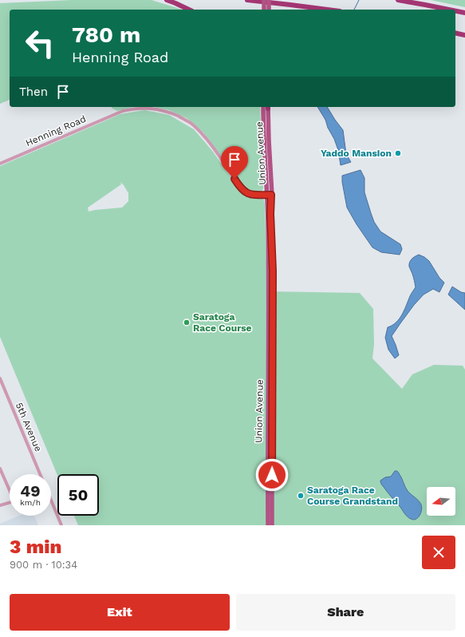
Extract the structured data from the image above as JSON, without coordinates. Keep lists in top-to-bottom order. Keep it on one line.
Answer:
{"streets":{"main road":["Union Avenue"],"street":["Henning Road","5th Avenue"]},"crossings":[["Henning Road","Union Avenue"]],"places":["Yaddo Mansion","Saratoga Race Course","Saratoga Race Course Grandstand"],"north":"left","page":{"turn":["780 m","Henning Road"],"then":"Then","speed":"49 km/h","limit":"50","heading":["3 min","900 m · 10:34"],"buttons":["Exit","Share"]}}
